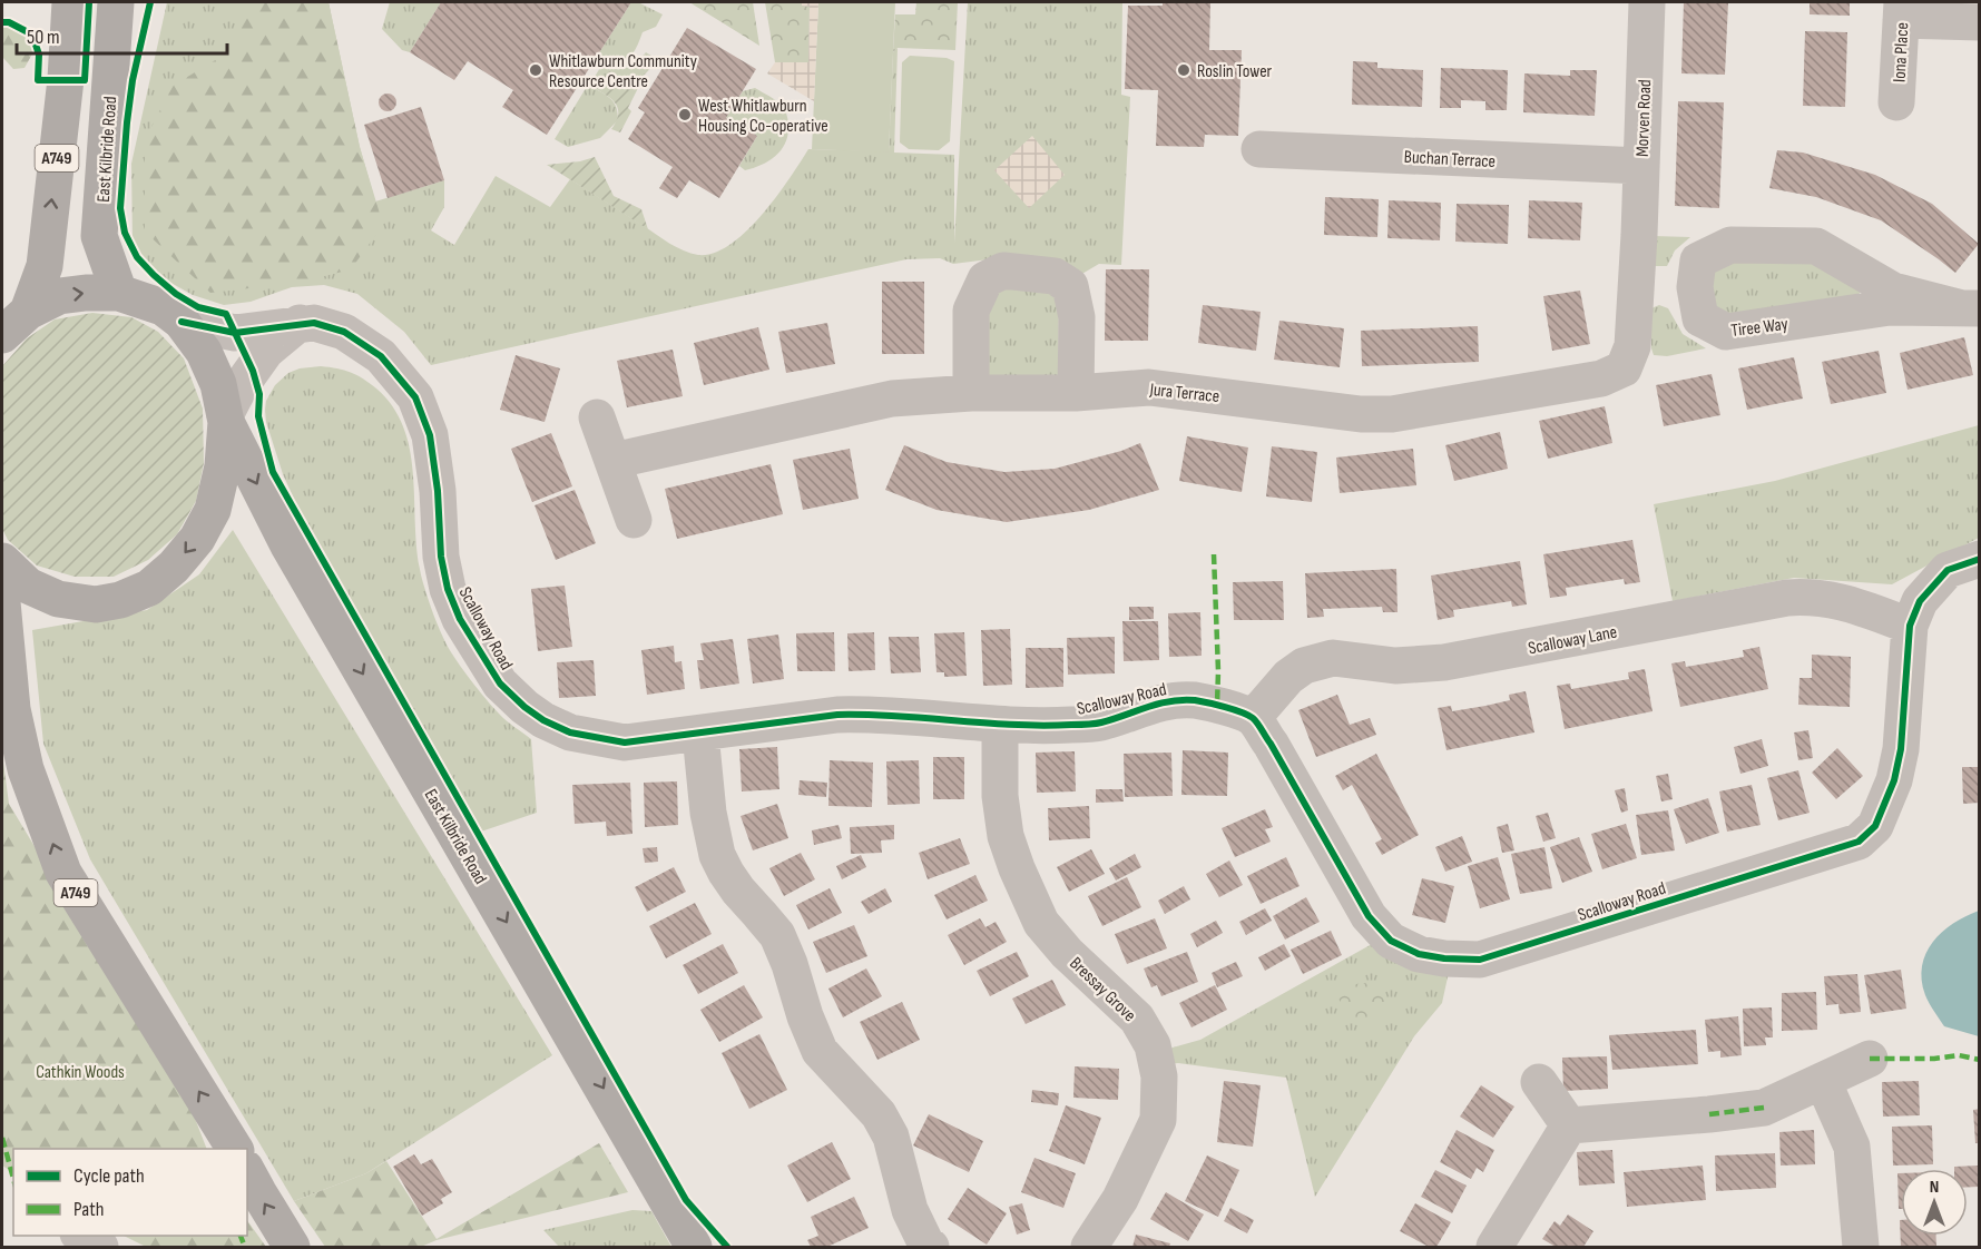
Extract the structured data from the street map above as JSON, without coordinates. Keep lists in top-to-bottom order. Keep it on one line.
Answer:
{"streets":{"main road":["East Kilbride Road","A749"],"street":["Iona Place","Morven Road","Buchan Terrace","Tiree Way","Jura Terrace","Scalloway Road","Scalloway Lane","Bressay Grove"]},"crossings":[["Morven Road","Buchan Terrace"],["Morven Road","Jura Terrace"],["Scalloway Road","Scalloway Lane"],["Scalloway Road","Bressay Grove"]],"one_way":["East Kilbride Road"],"parks":["Cathkin Woods"],"places":["Whitlawburn Community Resource Centre","Roslin Tower","West Whitlawburn Housing Co-operative"],"legend":["Cycle path","Path"],"scale_bar":"50 m","north":"top"}
